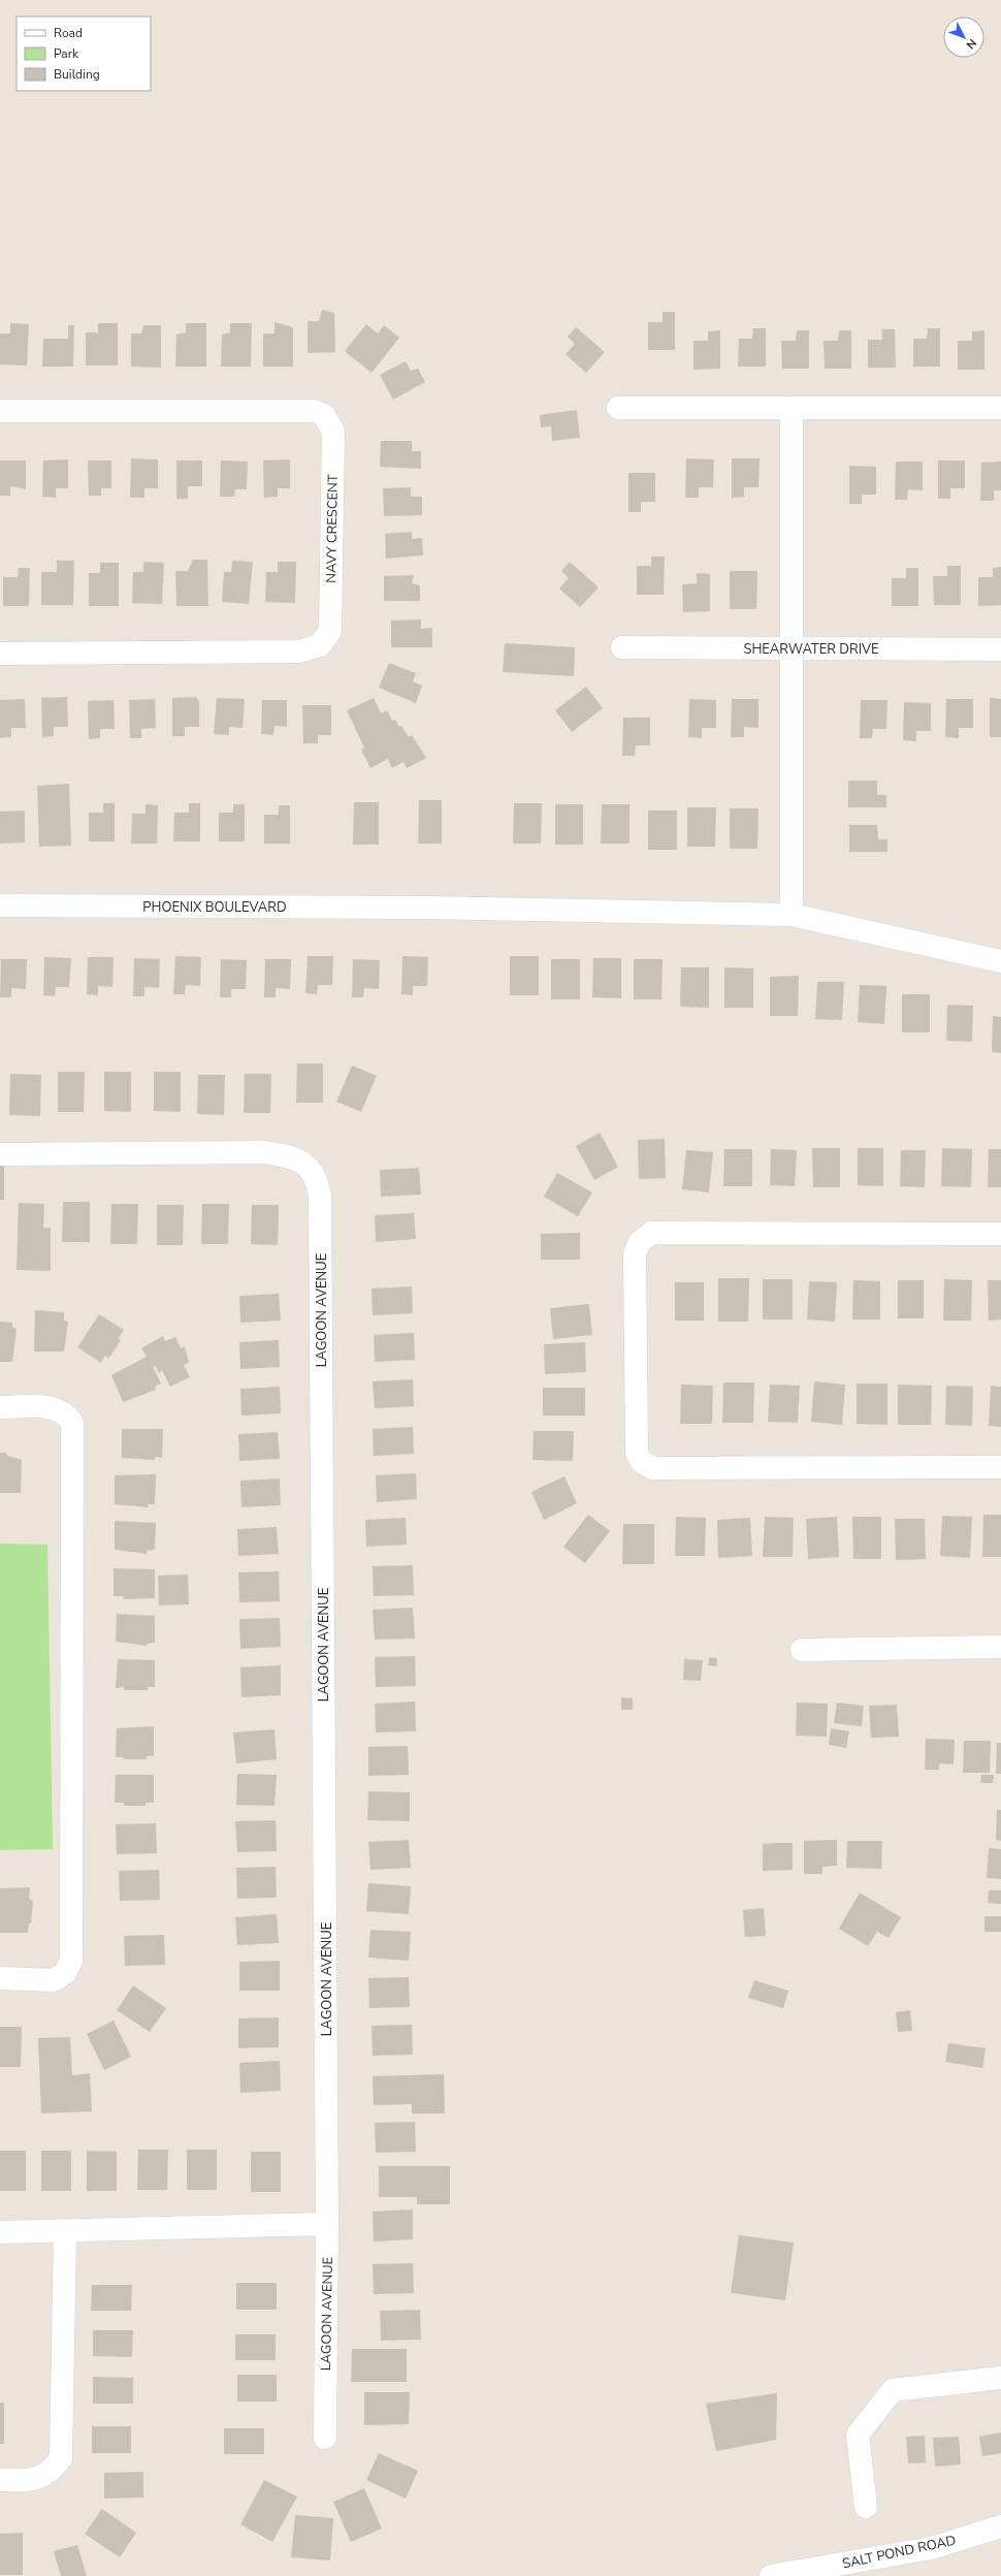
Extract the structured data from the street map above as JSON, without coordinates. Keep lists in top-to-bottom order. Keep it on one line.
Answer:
{"streets":{"street":["NAVY CRESCENT","SHEARWATER DRIVE","PHOENIX BOULEVARD","LAGOON AVENUE","SALT POND ROAD"]},"legend":["Road","Park","Building"],"north":"bottom right"}
